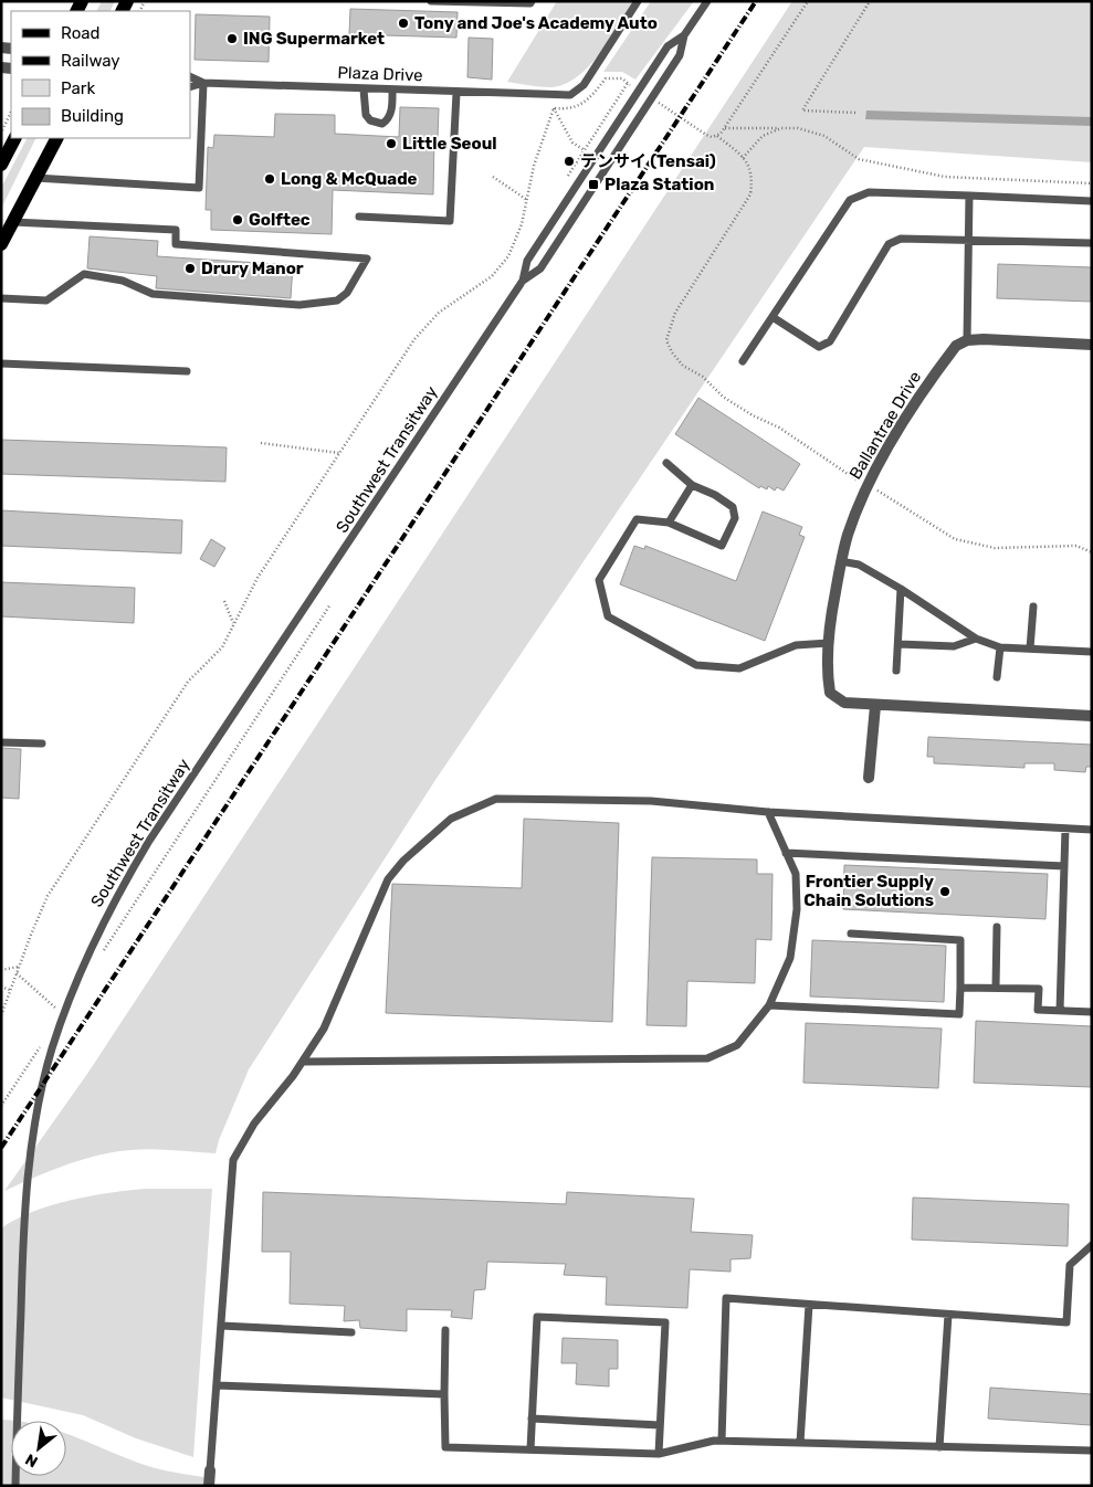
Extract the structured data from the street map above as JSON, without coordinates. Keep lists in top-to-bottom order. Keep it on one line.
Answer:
{"streets":{"street":["Ballantrae Drive"],"lane":["Plaza Drive","Southwest Transitway"]},"places":{"other":["Tony and Joe's Academy Auto","ING Supermarket","Little Seoul","テンサイ (Tensai)","Long & McQuade","Golftec","Drury Manor","Frontier Supply Chain Solutions"],"transit":["Plaza Station"]},"legend":["Road","Railway","Park","Building"],"north":"bottom left"}
